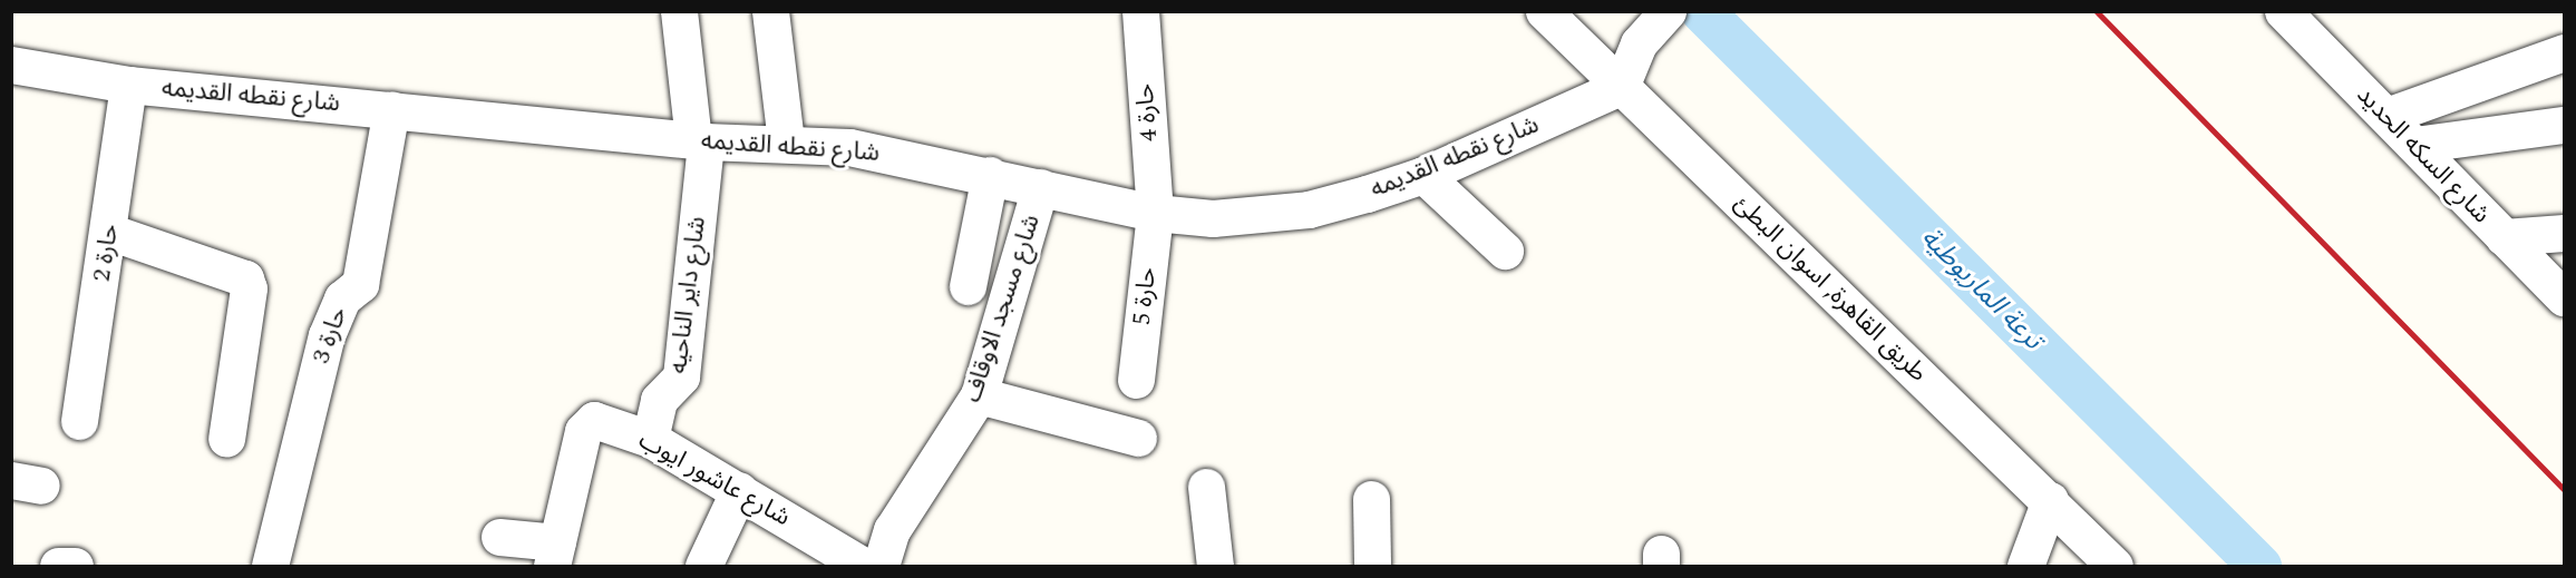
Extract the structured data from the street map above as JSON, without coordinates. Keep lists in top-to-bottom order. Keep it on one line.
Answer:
{"streets":{"street":["شارع نقطه القديمه","حارة 4","شارع السكه الحديد","حارة 2","طريق القاهرة, اسوان البطئ","شارع داير الناحيه","حارة 5","شارع مسجد الاوقاف","حارة 3","شارع عاشور ايوب"]},"crossings":[["شارع نقطه القديمه","حارة 4"],["شارع نقطه القديمه","حارة 2"],["شارع نقطه القديمه","طريق القاهرة, اسوان البطئ"],["شارع نقطه القديمه","شارع داير الناحيه"],["شارع نقطه القديمه","حارة 5"],["شارع نقطه القديمه","شارع مسجد الاوقاف"],["شارع نقطه القديمه","حارة 3"],["حارة 4","حارة 5"],["شارع داير الناحيه","شارع عاشور ايوب"]],"water":["ترعة الماريوطية"]}
